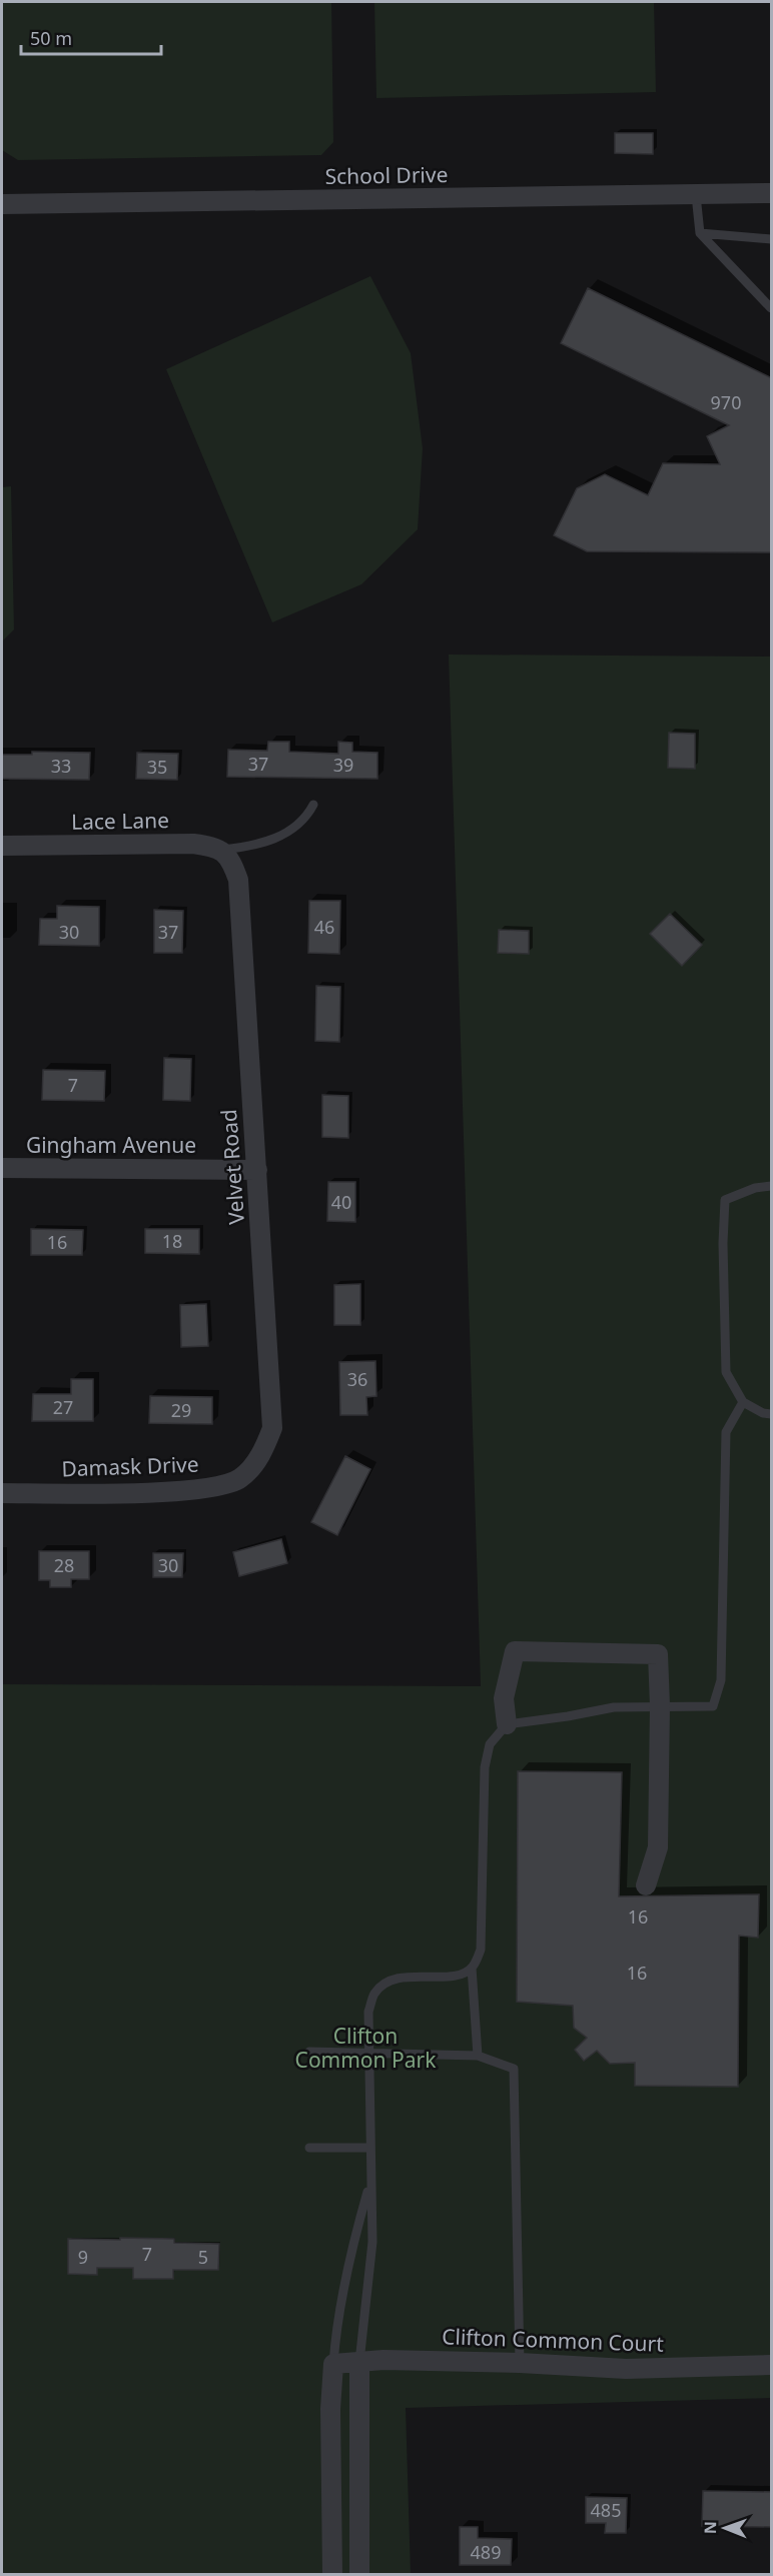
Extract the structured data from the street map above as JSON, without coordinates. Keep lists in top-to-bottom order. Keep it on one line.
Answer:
{"streets":{"street":["School Drive","Lace Lane","Gingham Avenue","Velvet Road","Damask Drive","Clifton Common Court"]},"crossings":[["Lace Lane","Velvet Road"],["Gingham Avenue","Velvet Road"],["Velvet Road","Damask Drive"]],"parks":["Clifton Common Park"],"house_numbers":["970","37","39","33","35","46","30","37","7","40","18","16","36","27","29","28","30","16","16","7","9","5","485","489"],"scale_bar":"50 m","north":"left"}
